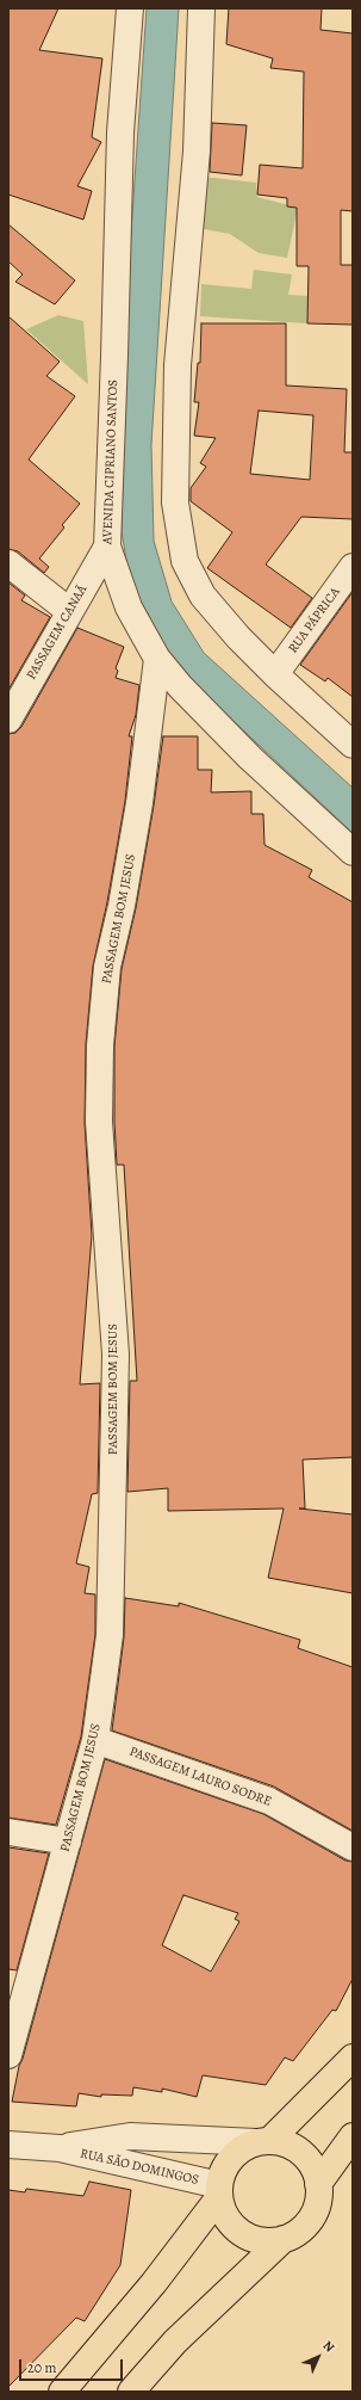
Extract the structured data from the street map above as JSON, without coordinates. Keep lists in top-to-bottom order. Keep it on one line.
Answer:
{"streets":{"street":["AVENIDA CIPRIANO SANTOS","RUA PÁPRICA","PASSAGEM CANAÃ","PASSAGEM BOM JESUS","PASSAGEM LAURO SODRE","RUA SÃO DOMINGOS"]},"crossings":[["AVENIDA CIPRIANO SANTOS","PASSAGEM CANAÃ"],["AVENIDA CIPRIANO SANTOS","PASSAGEM BOM JESUS"],["PASSAGEM BOM JESUS","PASSAGEM LAURO SODRE"]],"scale_bar":"20 m","north":"top right"}
